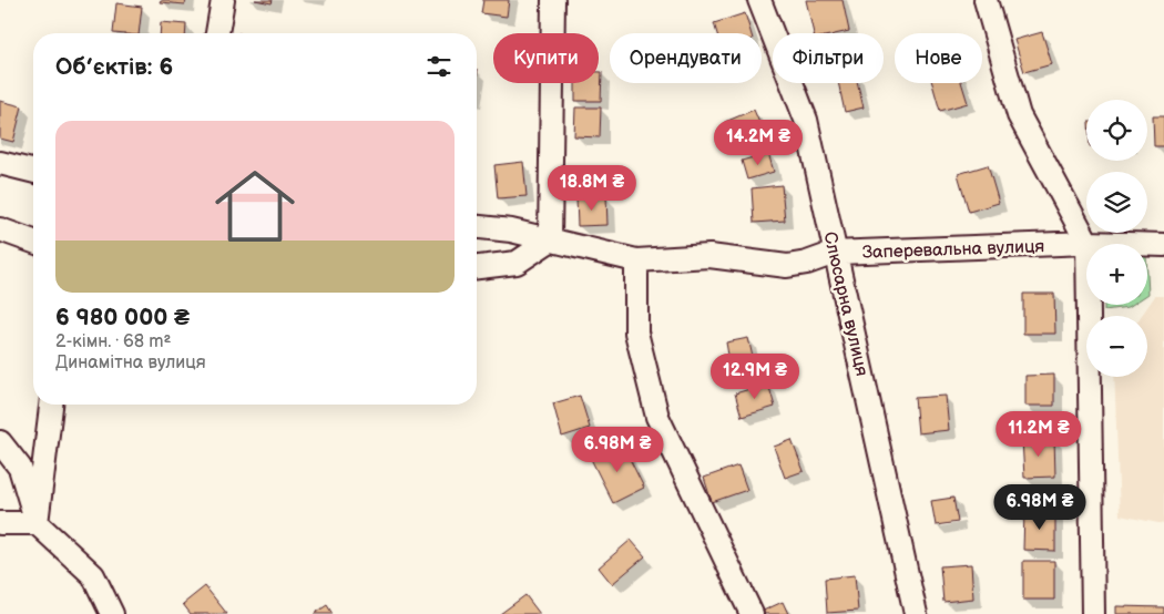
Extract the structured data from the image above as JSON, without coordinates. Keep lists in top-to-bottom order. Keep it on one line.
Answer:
{"streets":{"street":["Заперевальна вулиця","Слюсарна вулиця"]},"crossings":[["Заперевальна вулиця","Слюсарна вулиця"]],"page":{"chip":["Купити","Орендувати","Фільтри","Нове"],"heading":"Об’єктів: 6","map_buttons":["+","−"],"list":[{"name":"6 980 000 ₴","note":"2-кімн. · 68 m² · Динамітна вулиця"}],"price":["14.2M ₴","18.8M ₴","12.9M ₴","11.2M ₴","6.98M ₴","6.98M ₴"]}}
